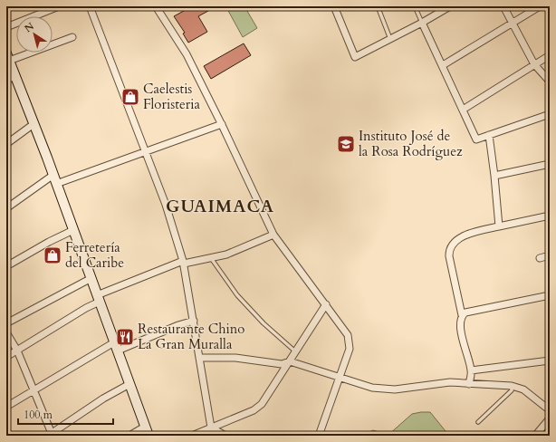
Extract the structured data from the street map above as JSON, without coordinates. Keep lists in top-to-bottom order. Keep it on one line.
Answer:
{"districts":["GUAIMACA"],"places":{"shop":["Caelestis Floristeria","Ferretería del Caribe"],"school or university":["Instituto José de la Rosa Rodríguez"],"restaurant":["Restaurante Chino La Gran Muralla"]},"scale_bar":"100 m","north":"top left"}
